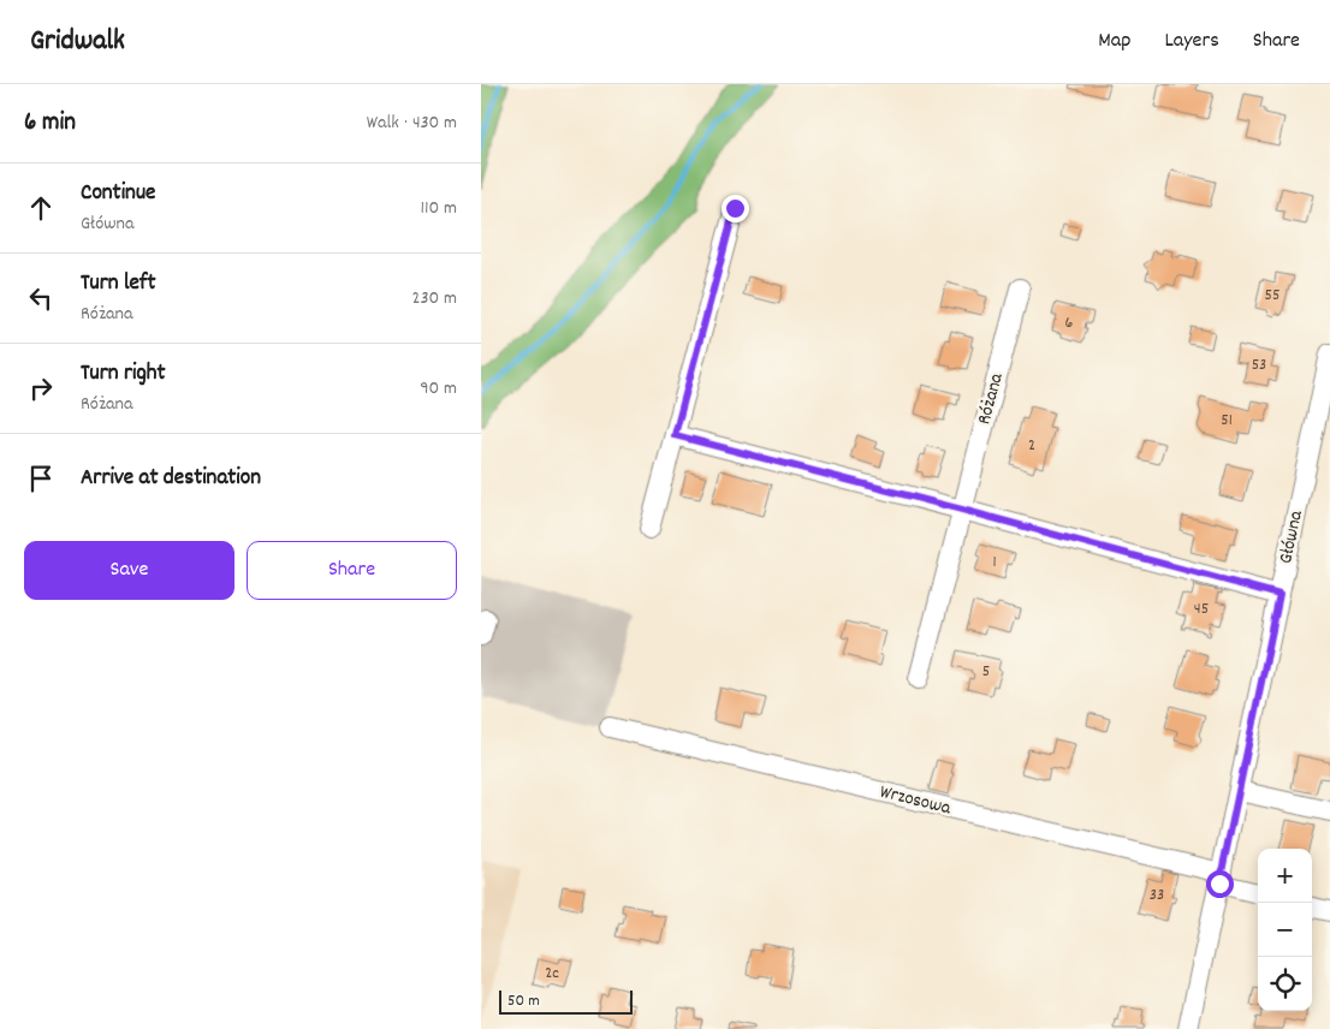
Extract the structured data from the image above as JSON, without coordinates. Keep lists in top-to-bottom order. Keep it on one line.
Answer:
{"streets":{"street":["Różana","Główna","Wrzosowa"]},"crossings":[["Główna","Wrzosowa"]],"house_numbers":["55","6","53","51","2","1","45","5","33","2c"],"scale_bar":"50 m","page":{"header":"Gridwalk","nav":["Map","Layers","Share"],"heading":["6 min","Walk · 430 m"],"list":[["Continue","Główna","110 m"],["Turn left","Różana","230 m"],["Turn right","Różana","90 m"],"Arrive at destination"],"buttons":["Save","Share"],"map_buttons":["+","−"],"scale":"50 m"}}
